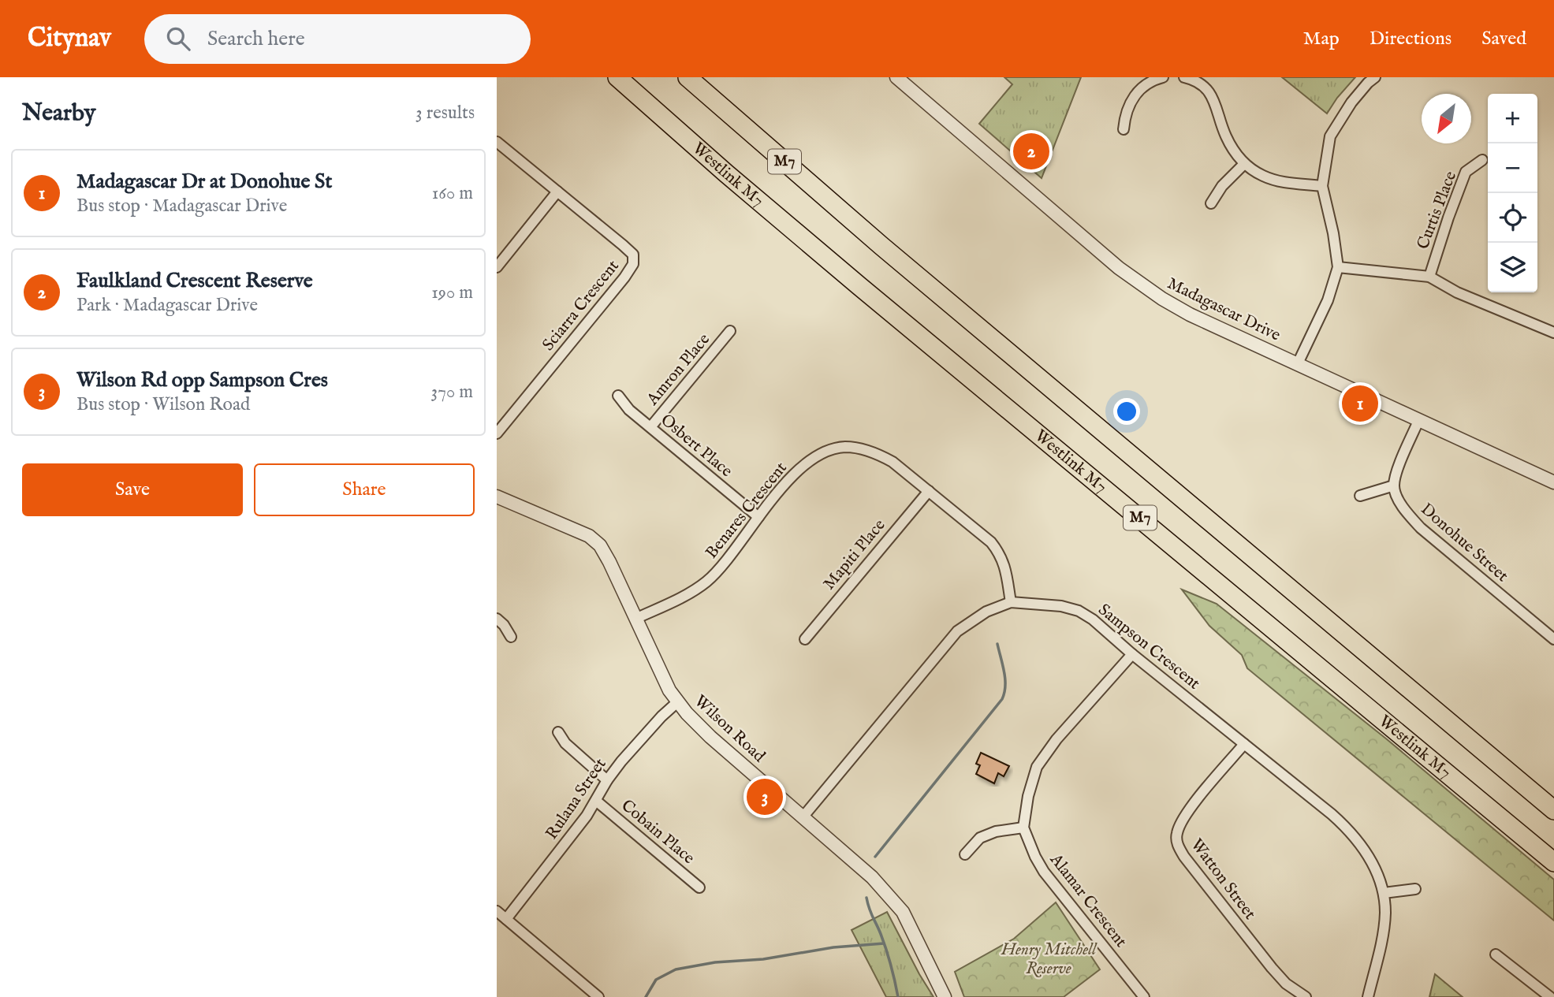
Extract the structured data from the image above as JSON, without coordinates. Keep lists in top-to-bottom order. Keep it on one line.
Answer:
{"streets":{"highway":["M7","Westlink M7"],"street":["Curtis Place","Sciarra Crescent","Madagascar Drive","Amron Place","Osbert Place","Benares Crescent","Donohue Street","Mapiti Place","Sampson Crescent","Wilson Road","Rulana Street","Cobain Place","Watton Street","Alamar Crescent"]},"crossings":[["Amron Place","Osbert Place"],["Osbert Place","Benares Crescent"],["Benares Crescent","Mapiti Place"],["Benares Crescent","Sampson Crescent"],["Benares Crescent","Wilson Road"],["Sampson Crescent","Wilson Road"],["Sampson Crescent","Watton Street"],["Wilson Road","Rulana Street"],["Rulana Street","Cobain Place"]],"parks":["Henry Mitchell Reserve"],"north":"bottom left","page":{"header":"Citynav","search":"Search here","nav":["Map","Directions","Saved"],"heading":["Nearby","3 results"],"map_buttons":["+","−"],"pins":["2","1","3"],"list":[{"mark":"1","name":"Madagascar Dr at Donohue St","note":"Bus stop · Madagascar Drive","value":"160 m"},{"mark":"2","name":"Faulkland Crescent Reserve","note":"Park · Madagascar Drive","value":"190 m"},{"mark":"3","name":"Wilson Rd opp Sampson Cres","note":"Bus stop · Wilson Road","value":"370 m"}],"buttons":["Save","Share"]}}
